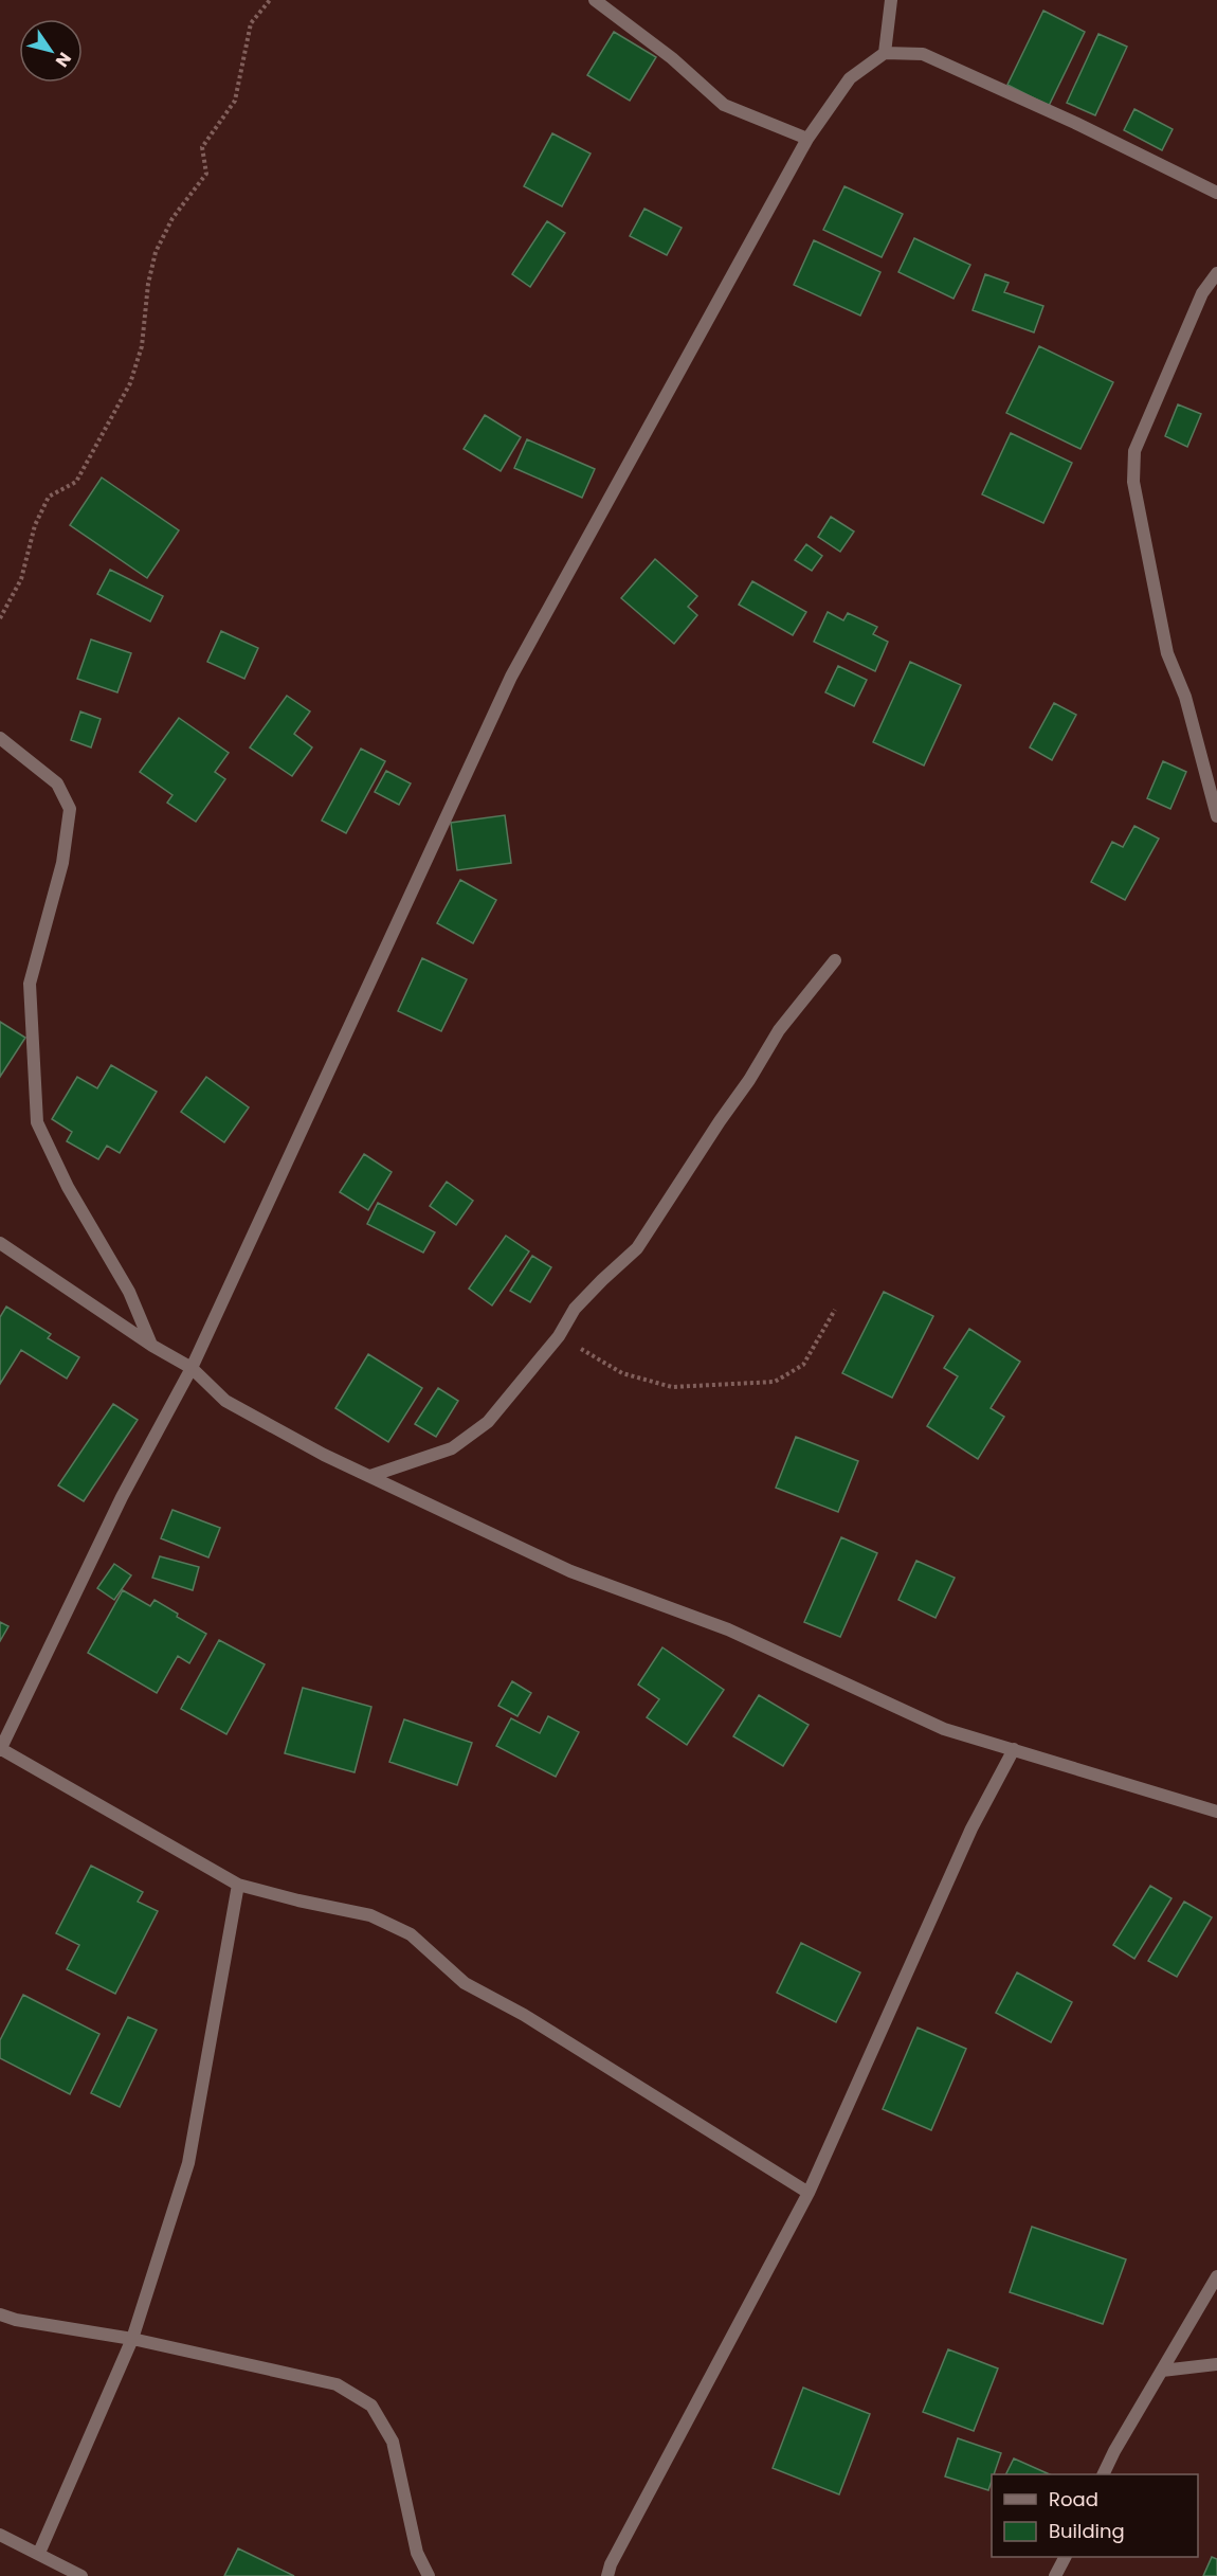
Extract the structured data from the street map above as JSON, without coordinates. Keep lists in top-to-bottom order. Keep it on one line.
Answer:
{"legend":["Road","Building"],"north":"bottom right"}
